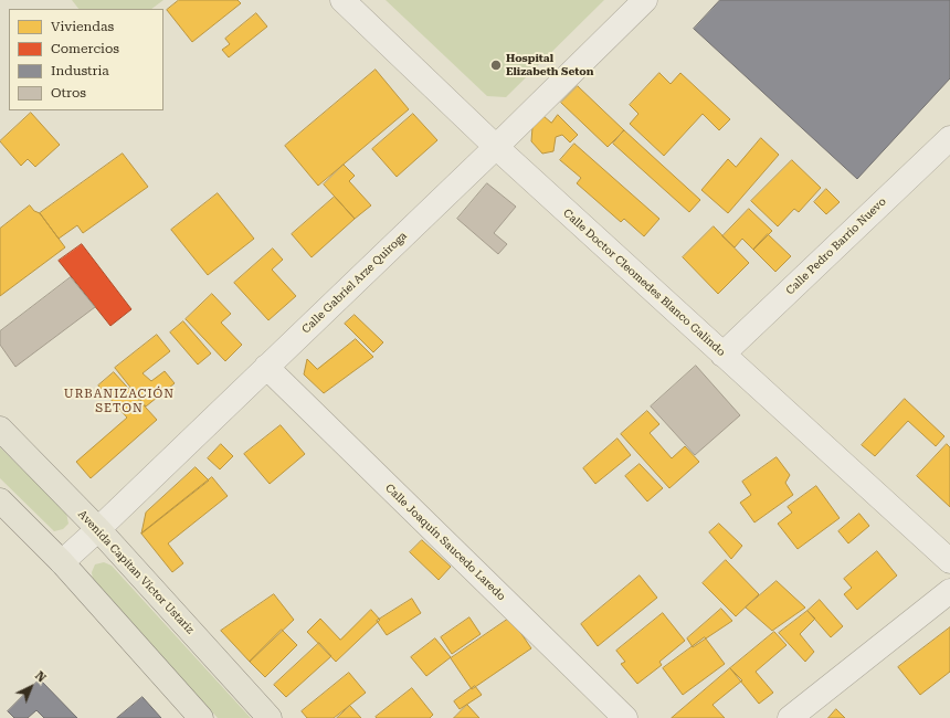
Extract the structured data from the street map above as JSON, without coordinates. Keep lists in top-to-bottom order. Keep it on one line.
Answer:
{"streets":{"main road":["Avenida Capitan Víctor Ustariz"],"street":["Calle Pedro Barrio Nuevo","Calle Gabriel Arze Quiroga","Calle Doctor Cleomedes Blanco Galindo","Calle Joaquín Saucedo Laredo"]},"crossings":[["Calle Pedro Barrio Nuevo","Calle Doctor Cleomedes Blanco Galindo"],["Calle Gabriel Arze Quiroga","Calle Doctor Cleomedes Blanco Galindo"],["Calle Gabriel Arze Quiroga","Calle Joaquín Saucedo Laredo"],["Calle Gabriel Arze Quiroga","Avenida Capitan Víctor Ustariz"]],"districts":["URBANIZACIÓN SETON"],"places":["Hospital Elizabeth Seton"],"legend":["Viviendas","Comercios","Industria","Otros"],"north":"top right"}
